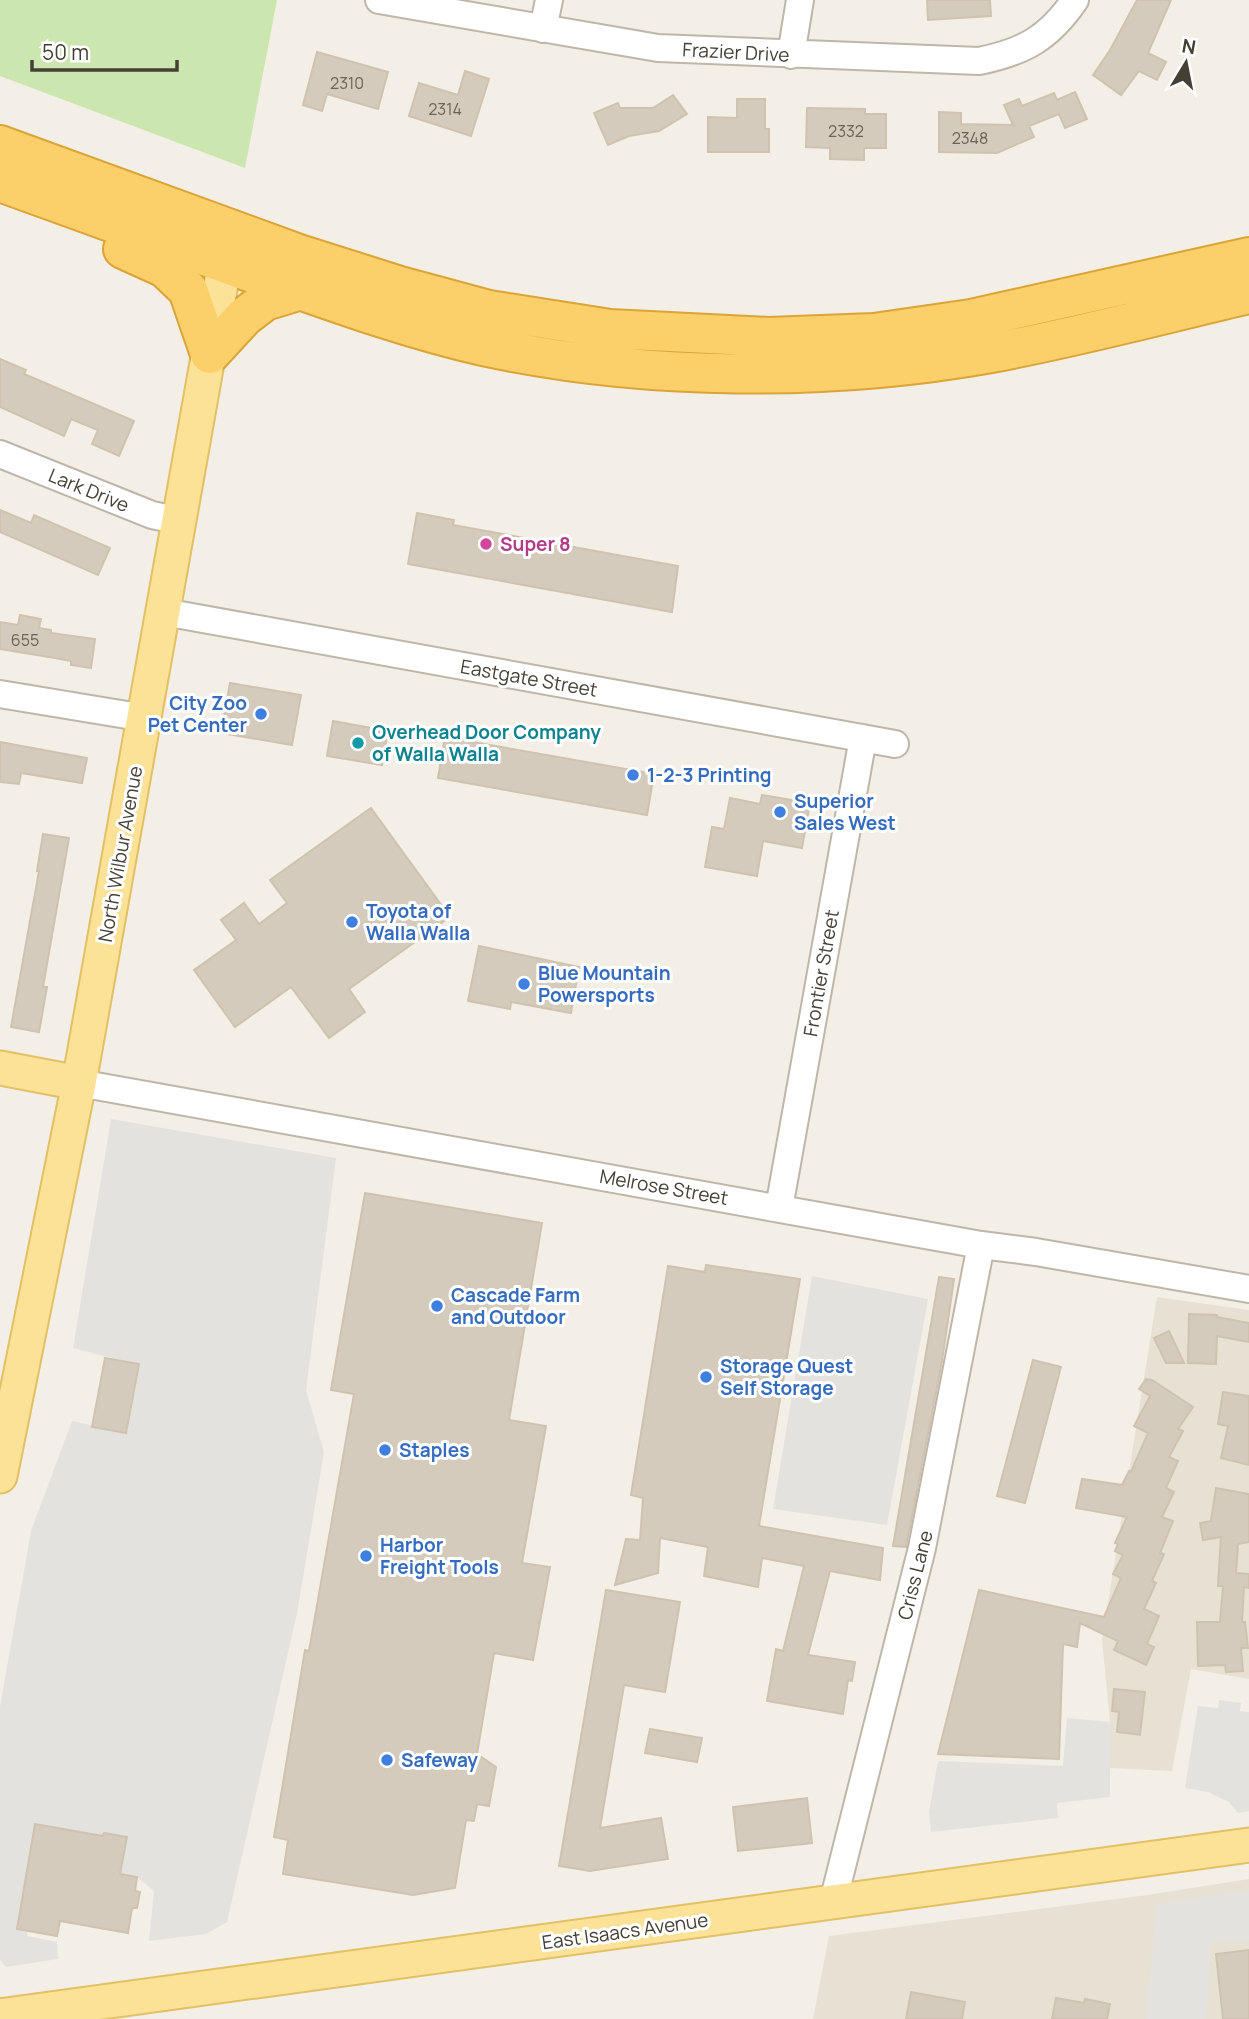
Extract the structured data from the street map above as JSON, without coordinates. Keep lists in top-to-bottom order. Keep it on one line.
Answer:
{"streets":{"main road":["North Wilbur Avenue","East Isaacs Avenue"],"street":["Frazier Drive","Lark Drive","Eastgate Street","Frontier Street","Melrose Street","Criss Lane"]},"crossings":[["Lark Drive","North Wilbur Avenue"],["Eastgate Street","North Wilbur Avenue"],["Eastgate Street","Frontier Street"],["North Wilbur Avenue","Melrose Street"],["Frontier Street","Melrose Street"],["Melrose Street","Criss Lane"],["Criss Lane","East Isaacs Avenue"]],"places":["Super 8","City Zoo Pet Center","Overhead Door Company of Walla Walla","1-2-3 Printing","Superior Sales West","Toyota of Walla Walla","Blue Mountain Powersports","Cascade Farm and Outdoor","Storage Quest Self Storage","Staples","Harbor Freight Tools","Safeway"],"house_numbers":["2310","2314","2332","2348","655"],"scale_bar":"50 m","north":"top"}
